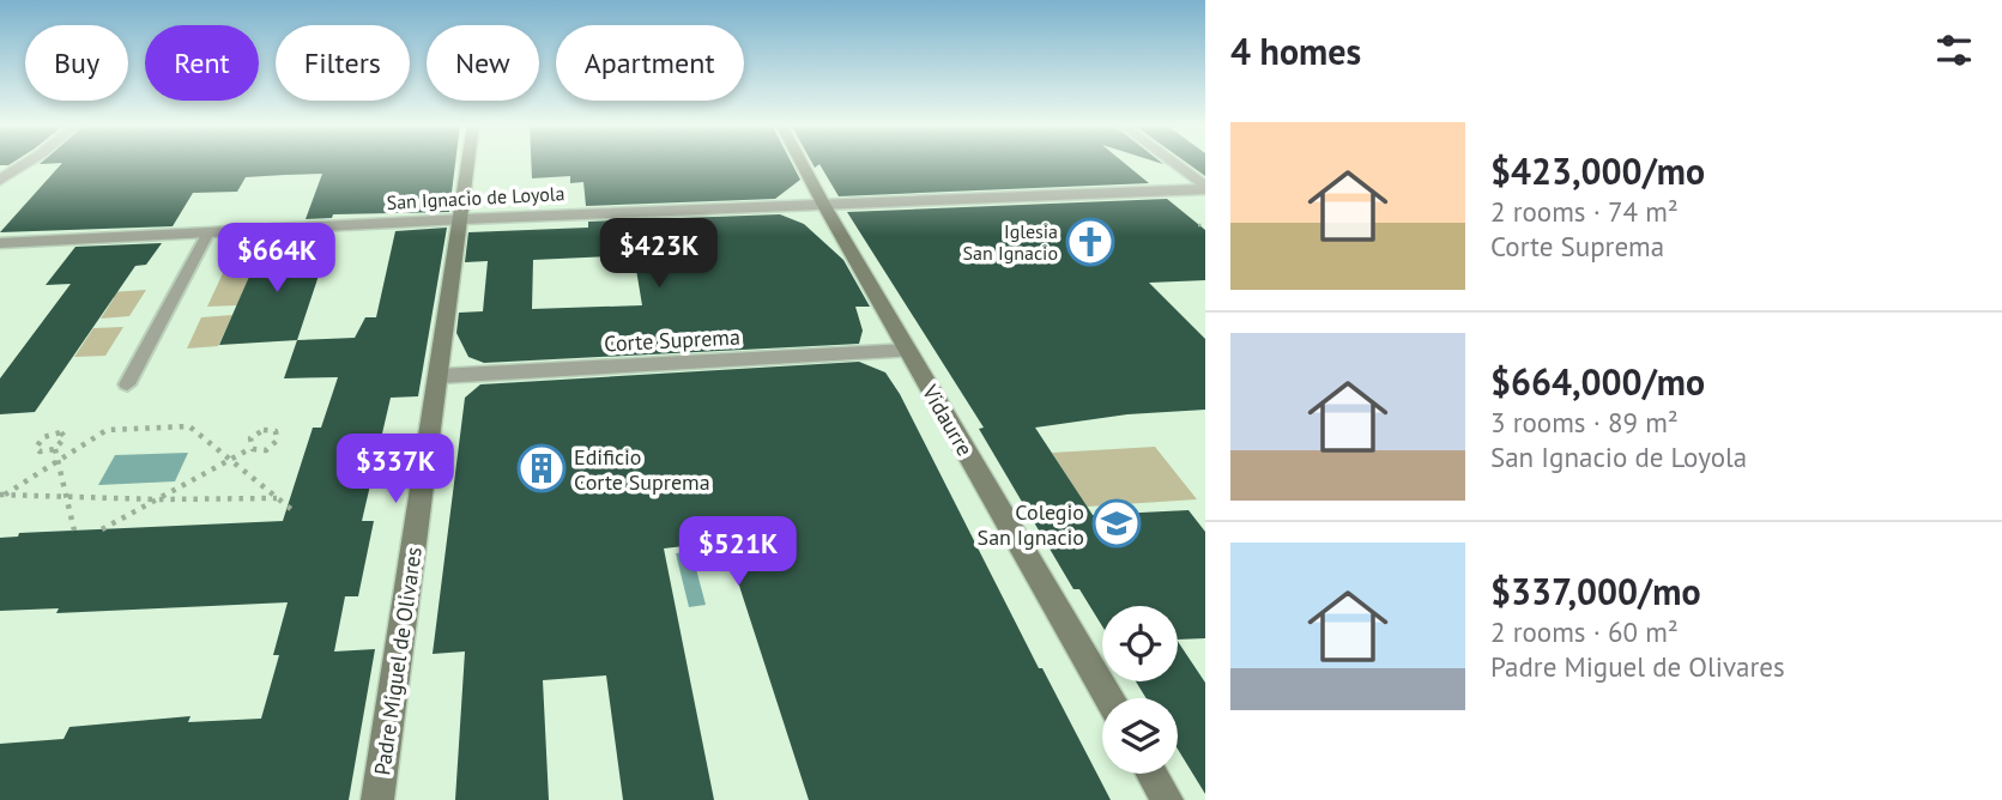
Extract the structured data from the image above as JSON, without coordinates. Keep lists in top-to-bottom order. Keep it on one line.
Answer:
{"streets":{"main road":["Vidaurre","Padre Miguel de Olivares"],"street":["San Ignacio de Loyola","Corte Suprema"]},"crossings":[["San Ignacio de Loyola","Vidaurre"],["San Ignacio de Loyola","Padre Miguel de Olivares"],["Corte Suprema","Vidaurre"],["Corte Suprema","Padre Miguel de Olivares"]],"places":{"church":["Iglesia San Ignacio"],"building":["Edificio Corte Suprema"],"school or university":["Colegio San Ignacio"]},"page":{"heading":"4 homes","chip":["Buy","Rent","Filters","New","Apartment"],"list":[{"name":"$423,000/mo","note":"2 rooms · 74 m² · Corte Suprema"},{"name":"$664,000/mo","note":"3 rooms · 89 m² · San Ignacio de Loyola"},{"name":"$337,000/mo","note":"2 rooms · 60 m² · Padre Miguel de Olivares"}],"price":["$423K","$664K","$337K","$521K"]}}
